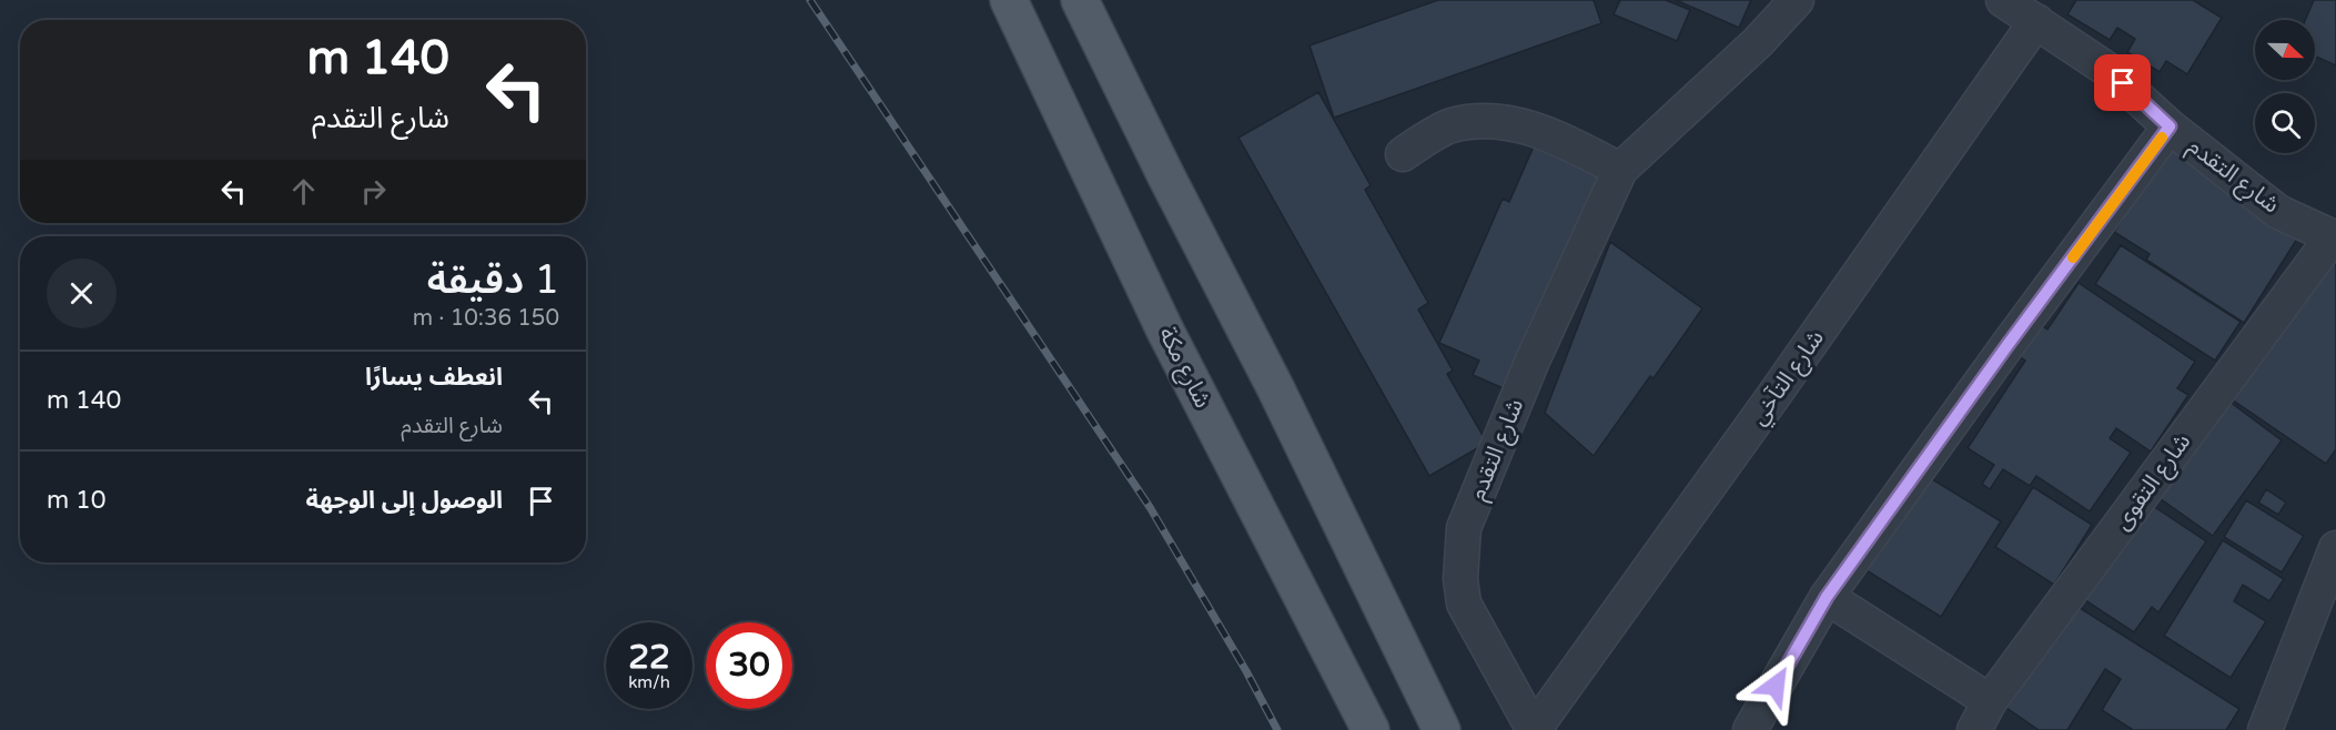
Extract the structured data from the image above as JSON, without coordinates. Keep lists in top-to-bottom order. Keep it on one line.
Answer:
{"streets":{"main road":["شارع مكة"],"street":["شارع التقدم","شارع التآخي","شارع التقوى"]},"crossings":[["شارع التقدم","شارع التآخي"],["شارع التقدم","شارع التقوى"]],"north":"right","page":{"turn":["140 m","شارع التقدم"],"heading":["1 دقيقة","150 m · 10:36"],"list":[{"name":"انعطف يسارًا","note":"شارع التقدم","value":"140 m"},{"name":"الوصول إلى الوجهة","value":"10 m"}],"speed":"22 km/h","limit":"30"}}
